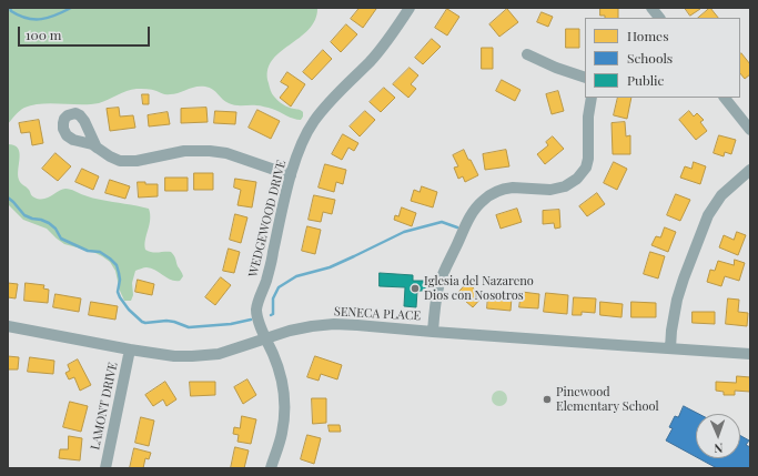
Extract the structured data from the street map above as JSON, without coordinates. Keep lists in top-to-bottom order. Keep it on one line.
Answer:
{"streets":{"street":["WEDGEWOOD DRIVE","SENECA PLACE","LAMONT DRIVE"]},"crossings":[["WEDGEWOOD DRIVE","SENECA PLACE"],["SENECA PLACE","LAMONT DRIVE"]],"places":["Iglesia del Nazareno Dios con Nosotros","Pinewood Elementary School"],"legend":["Homes","Schools","Public"],"scale_bar":"100 m","north":"bottom"}
